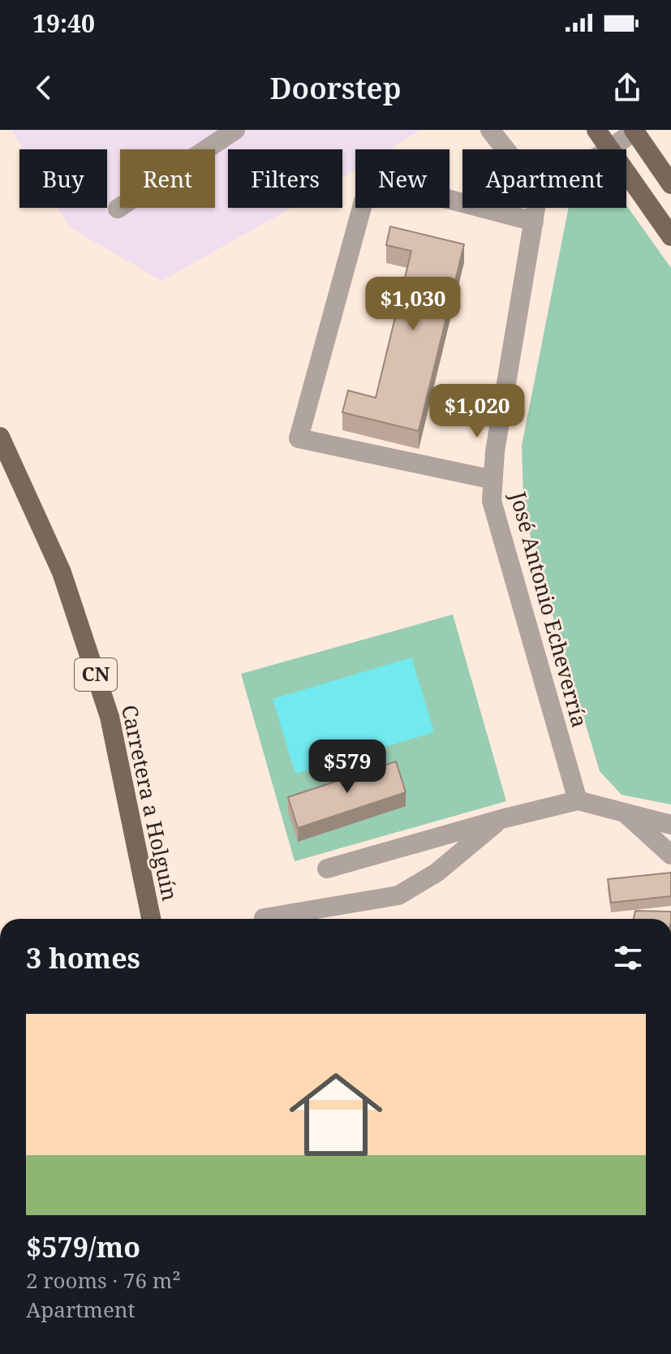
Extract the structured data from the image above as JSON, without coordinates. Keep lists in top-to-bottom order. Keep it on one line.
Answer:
{"streets":{"main road":["CN","Carretera a Holguín"],"street":["José Antonio Echeverría"]},"page":{"status":"19:40","header":"Doorstep","chip":["Buy","Rent","Filters","New","Apartment"],"price":["$1,030","$1,020","$579"],"heading":"3 homes","list":[{"name":"$579/mo","note":"2 rooms · 76 m² · Apartment"}]}}
